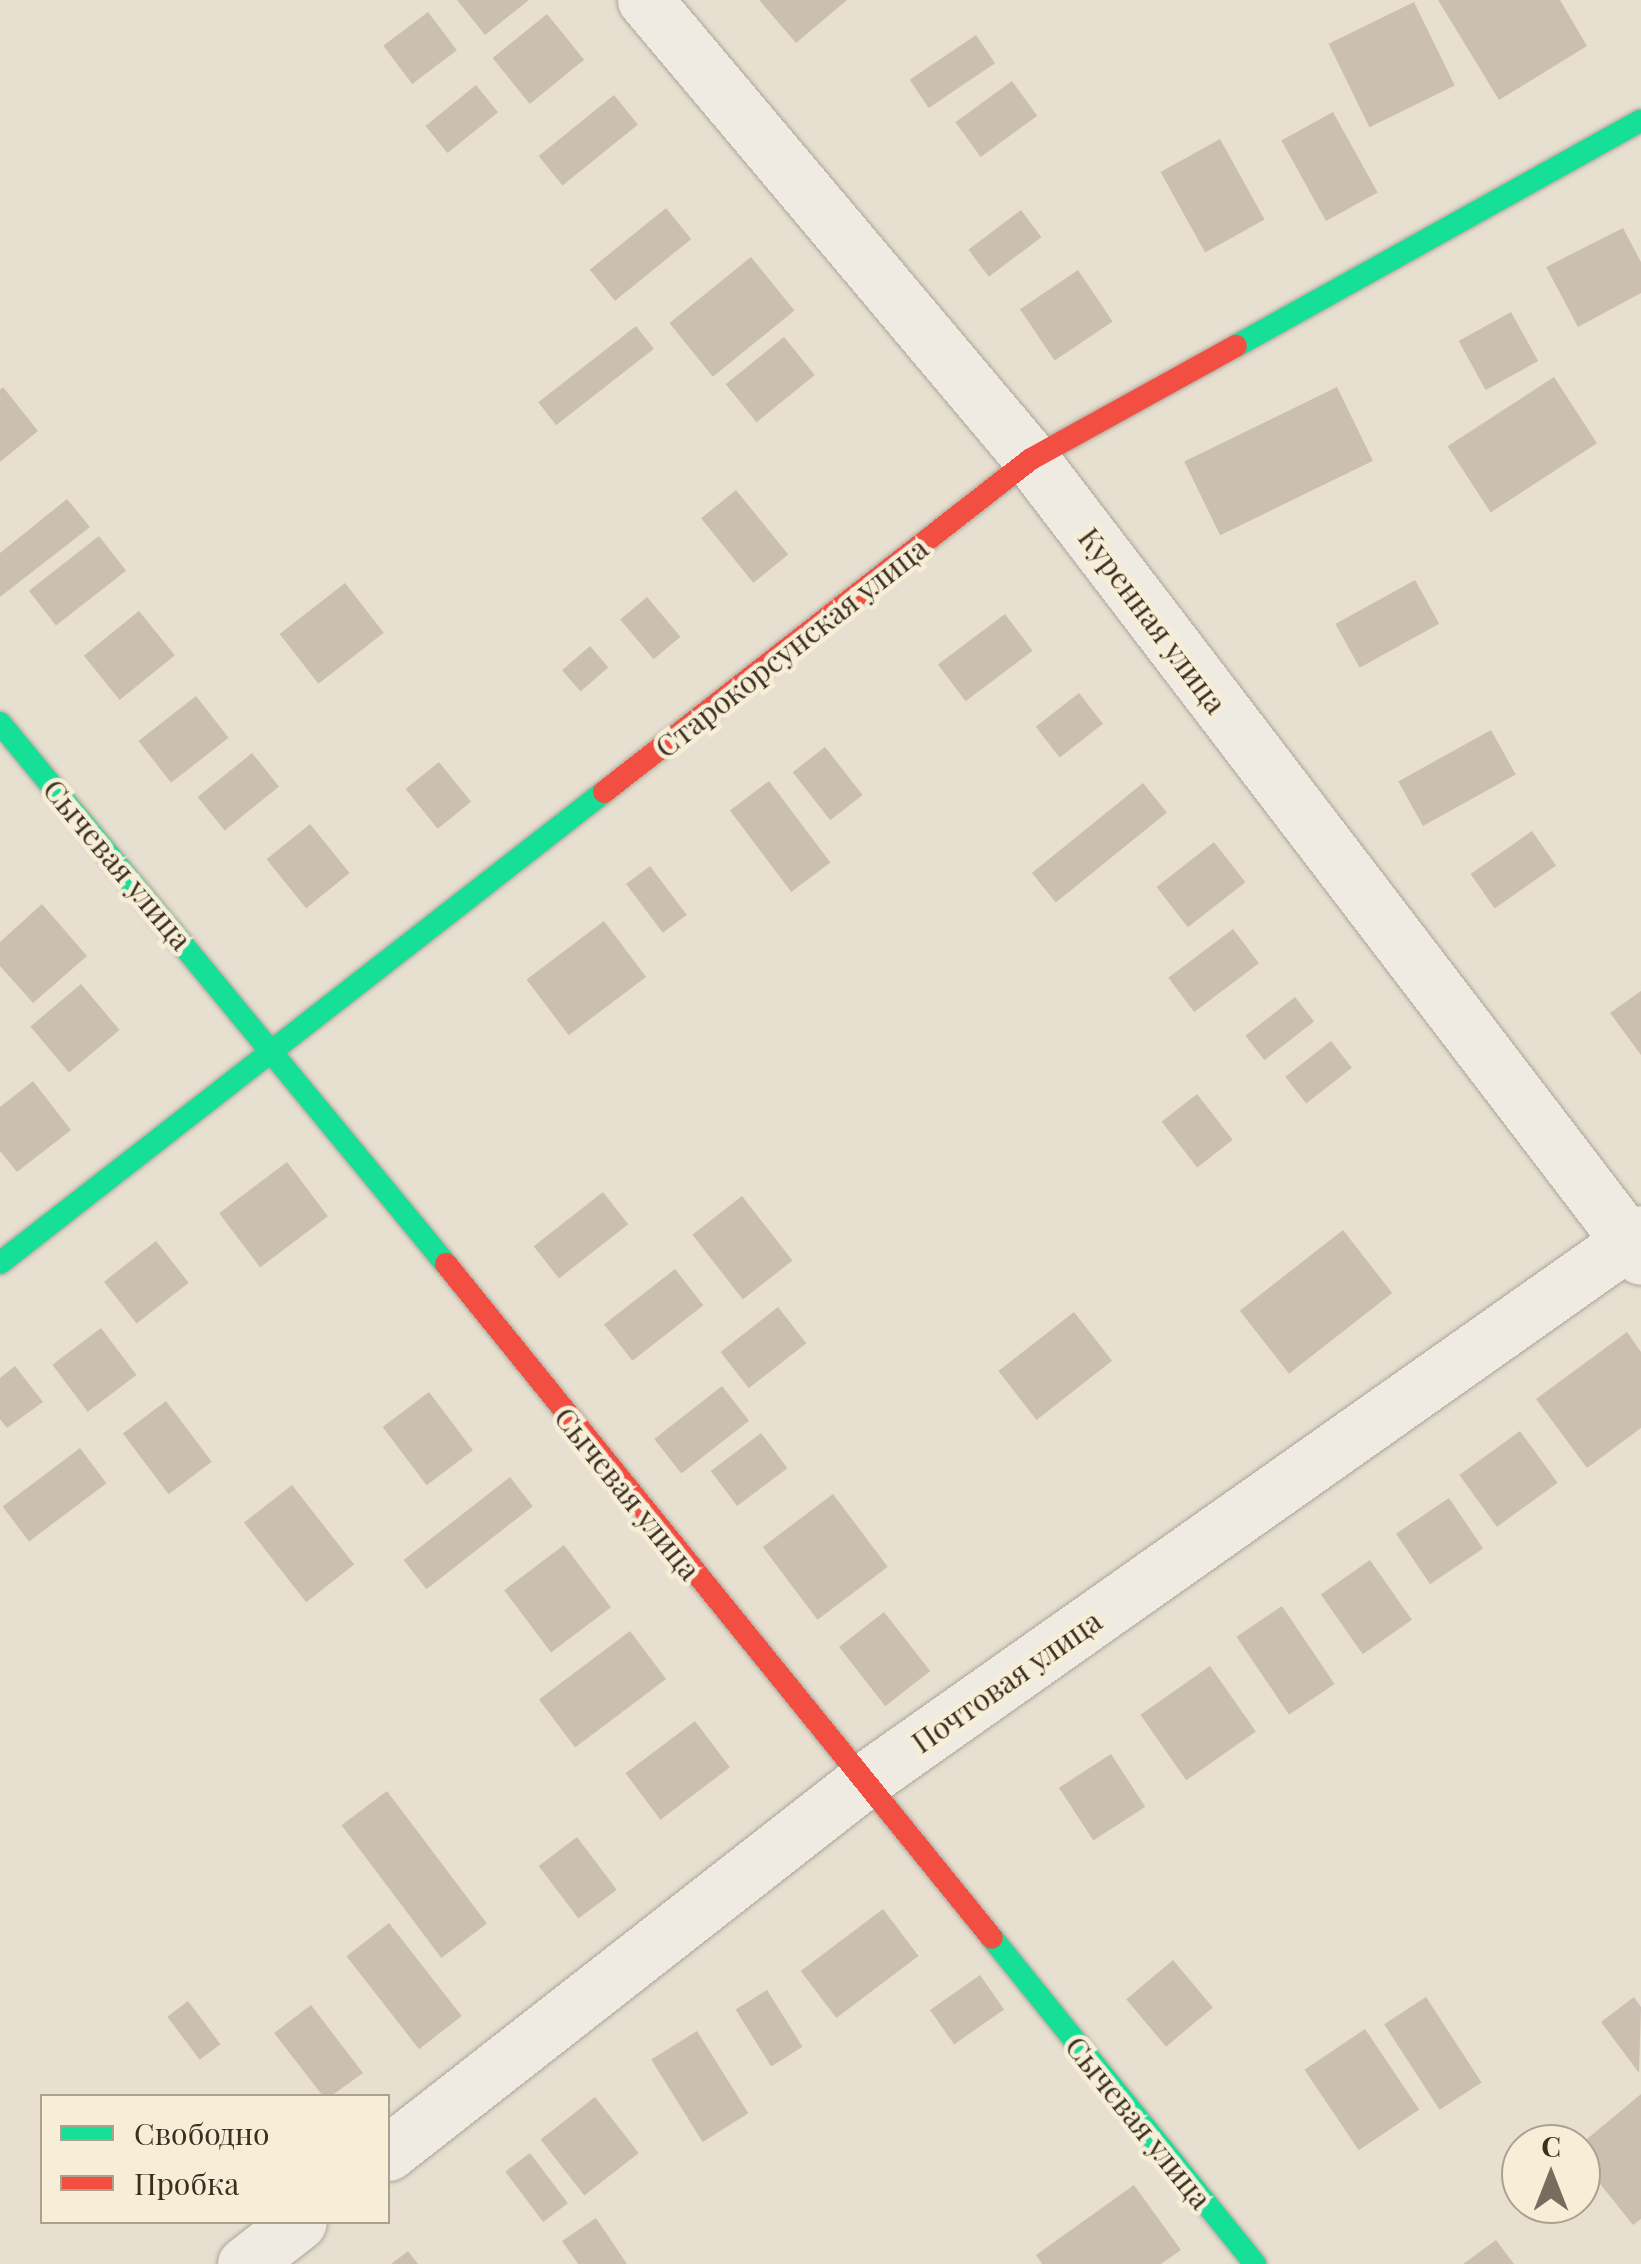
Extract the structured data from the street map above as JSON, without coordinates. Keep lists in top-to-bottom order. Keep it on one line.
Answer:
{"streets":{"street":["Куренная улица","Старокорсунская улица","Сычевая улица","Почтовая улица"]},"crossings":[["Куренная улица","Старокорсунская улица"],["Куренная улица","Почтовая улица"],["Старокорсунская улица","Сычевая улица"],["Сычевая улица","Почтовая улица"]],"legend":["Свободно","Пробка"],"north":"top"}
